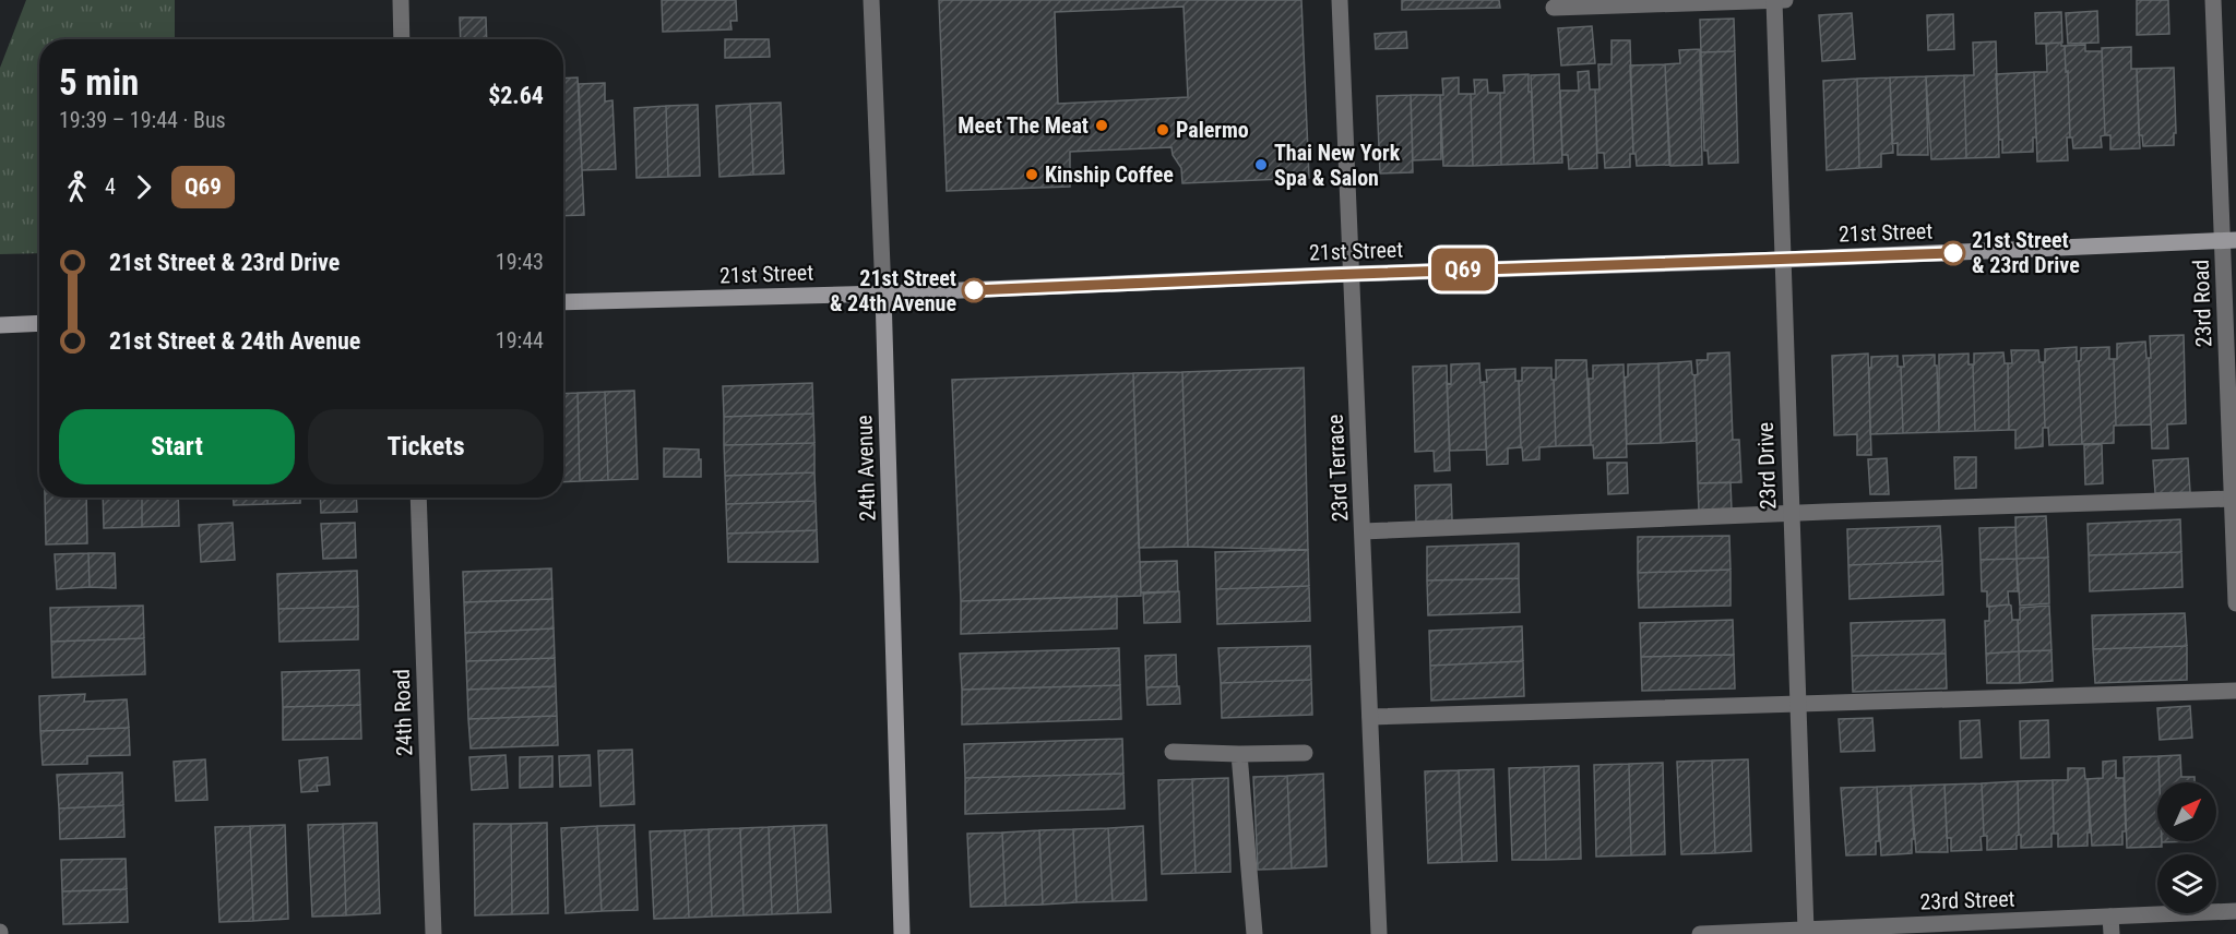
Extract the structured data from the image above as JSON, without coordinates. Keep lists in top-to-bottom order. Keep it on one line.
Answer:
{"streets":{"street":["21st Street","23rd Road","23rd Drive","24th Avenue","23rd Terrace","24th Road","23rd Street"]},"crossings":[["21st Street","23rd Road"],["21st Street","23rd Drive"],["21st Street","24th Avenue"],["21st Street","23rd Terrace"],["23rd Drive","23rd Street"]],"places":["Meet The Meat","Palermo","Thai New York Spa & Salon","Kinship Coffee","21st Street & 23rd Drive","21st Street & 24th Avenue"],"lines":["bus line Q69"],"north":"top right","page":{"on_map":"Q69","heading":["5 min","19:39 – 19:44 · Bus","$2.64"],"legs":["4","Q69"],"list":[{"name":"21st Street & 23rd Drive","value":"19:43"},{"name":"21st Street & 24th Avenue","value":"19:44"}],"buttons":["Start","Tickets"]}}
